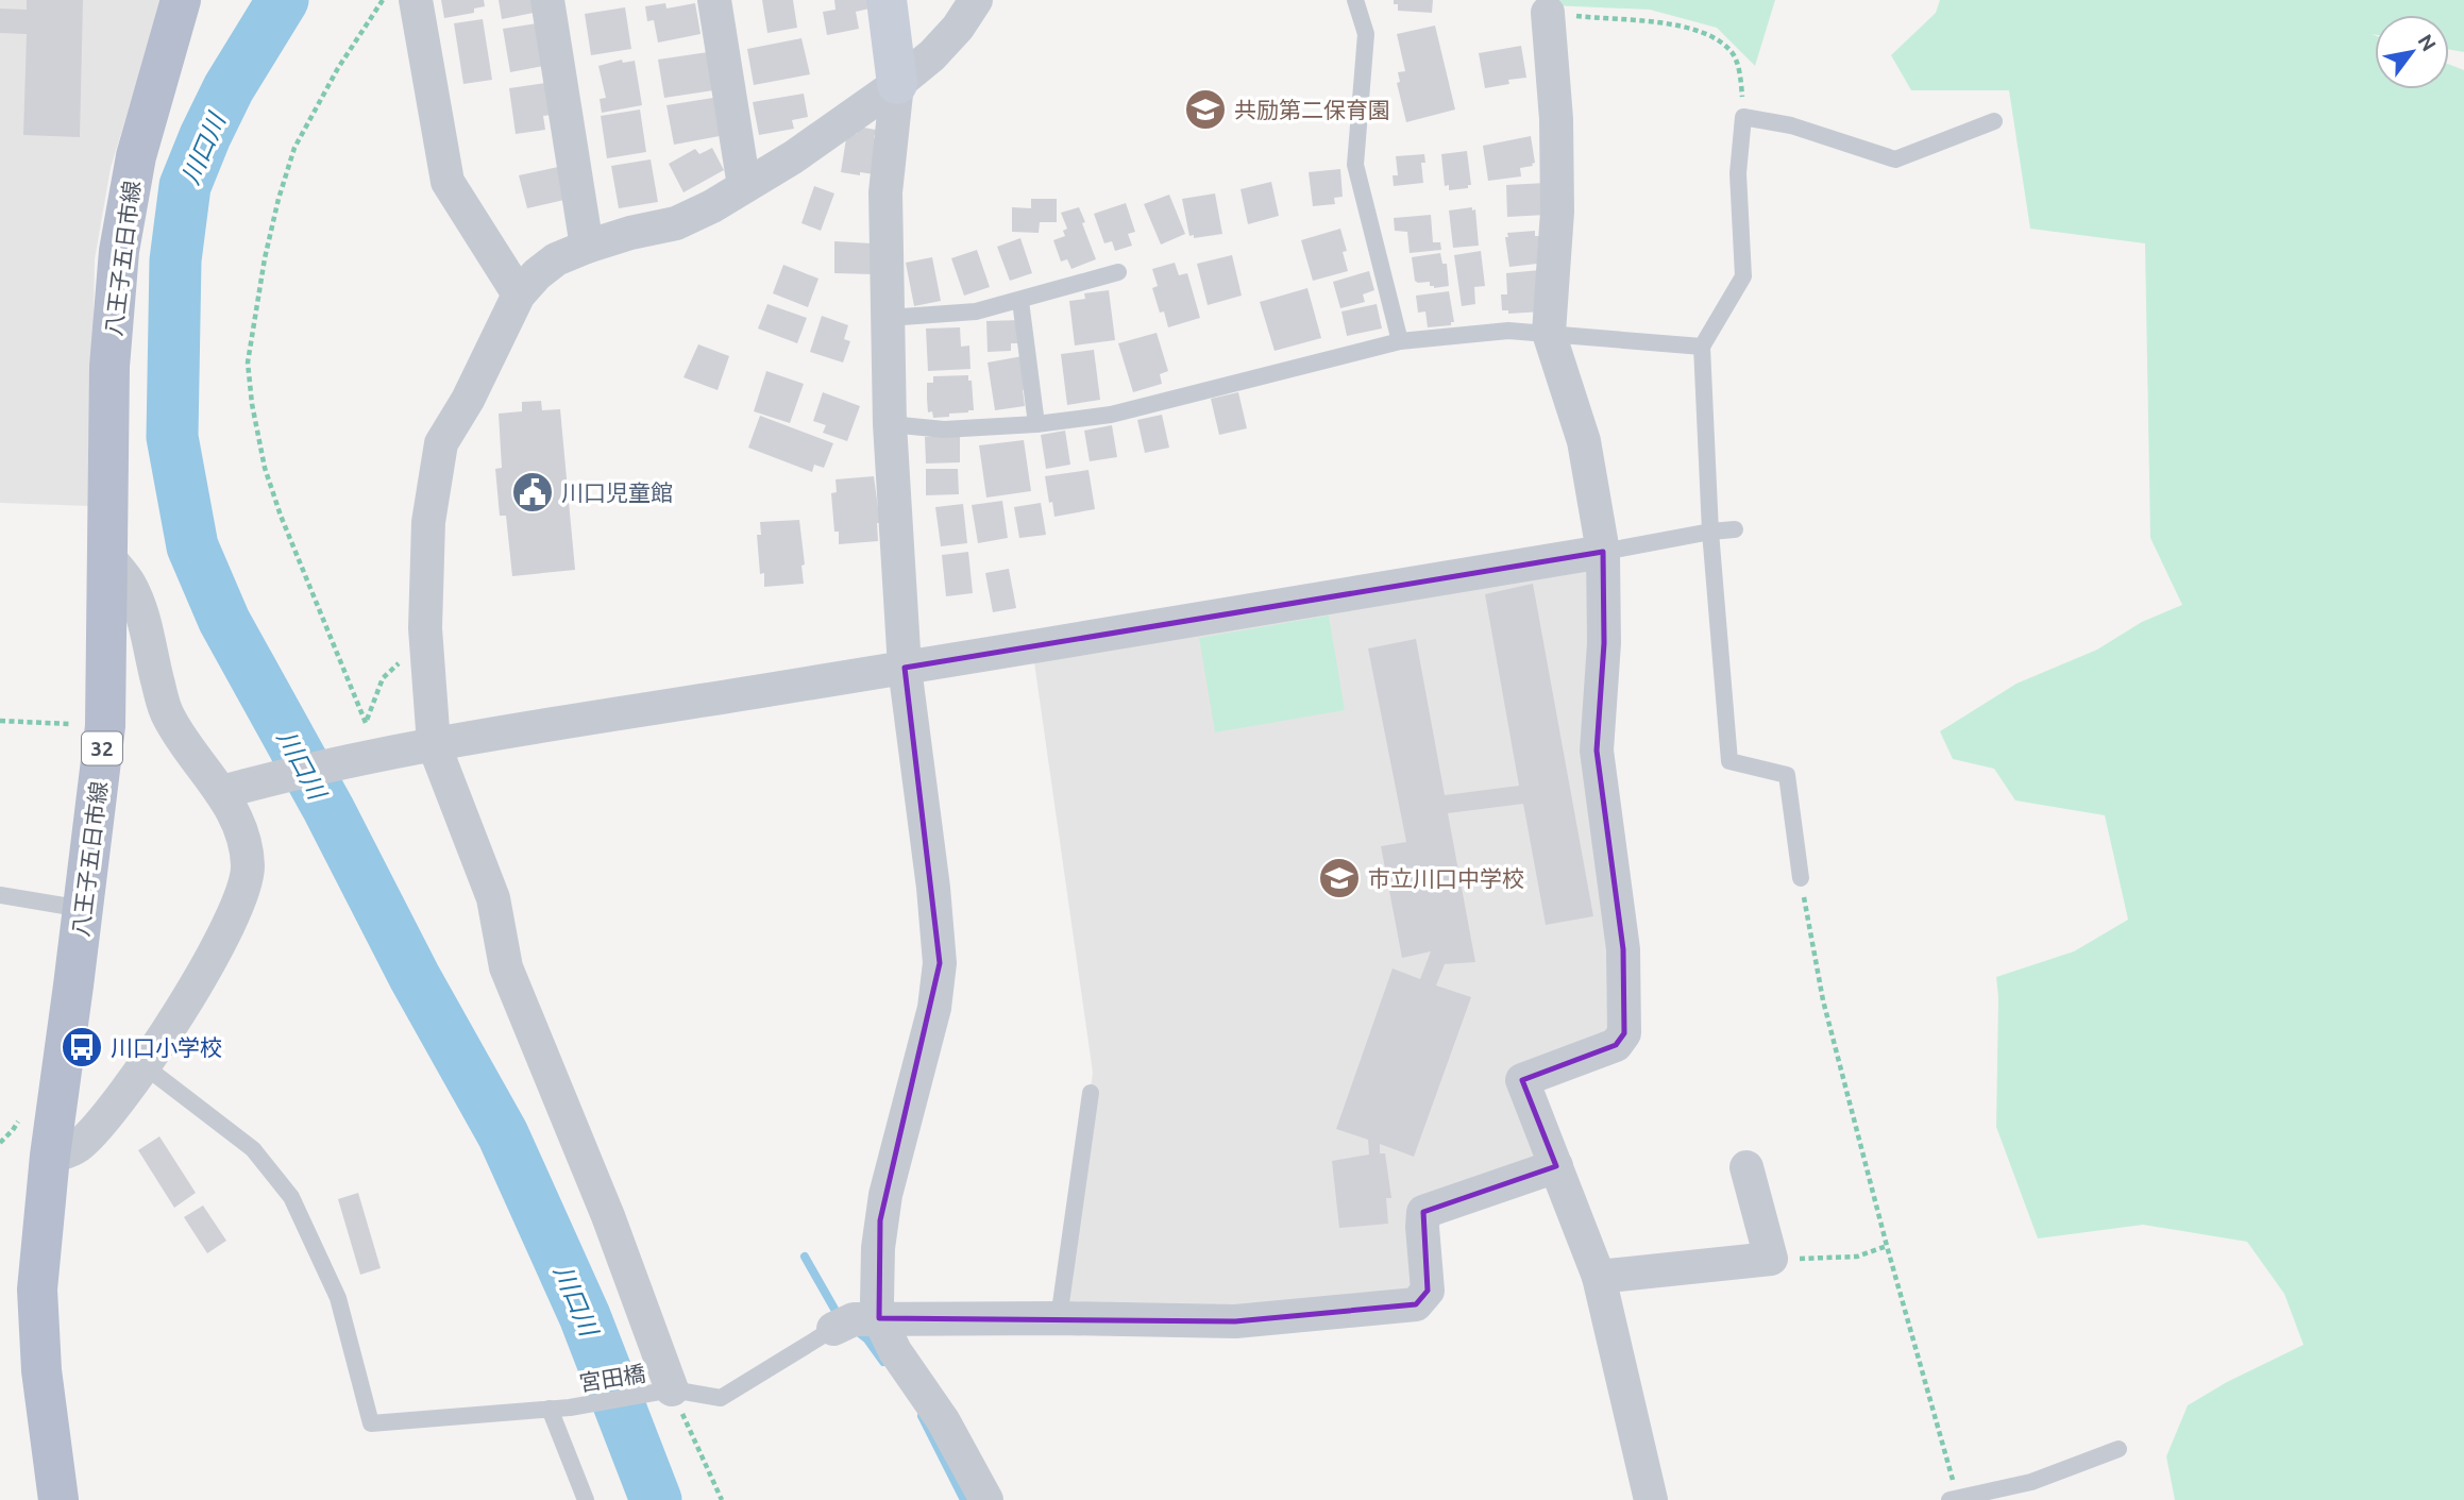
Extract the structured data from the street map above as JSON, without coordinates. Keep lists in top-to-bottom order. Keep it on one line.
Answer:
{"streets":{"main road":["八王子五日市線","32"],"lane":["宮田橋"]},"water":["川口川"],"places":{"school or university":["共励第二保育園","市立川口中学校"],"public building":["川口児童館"],"bus stop":["川口小学校"]},"north":"top right"}
